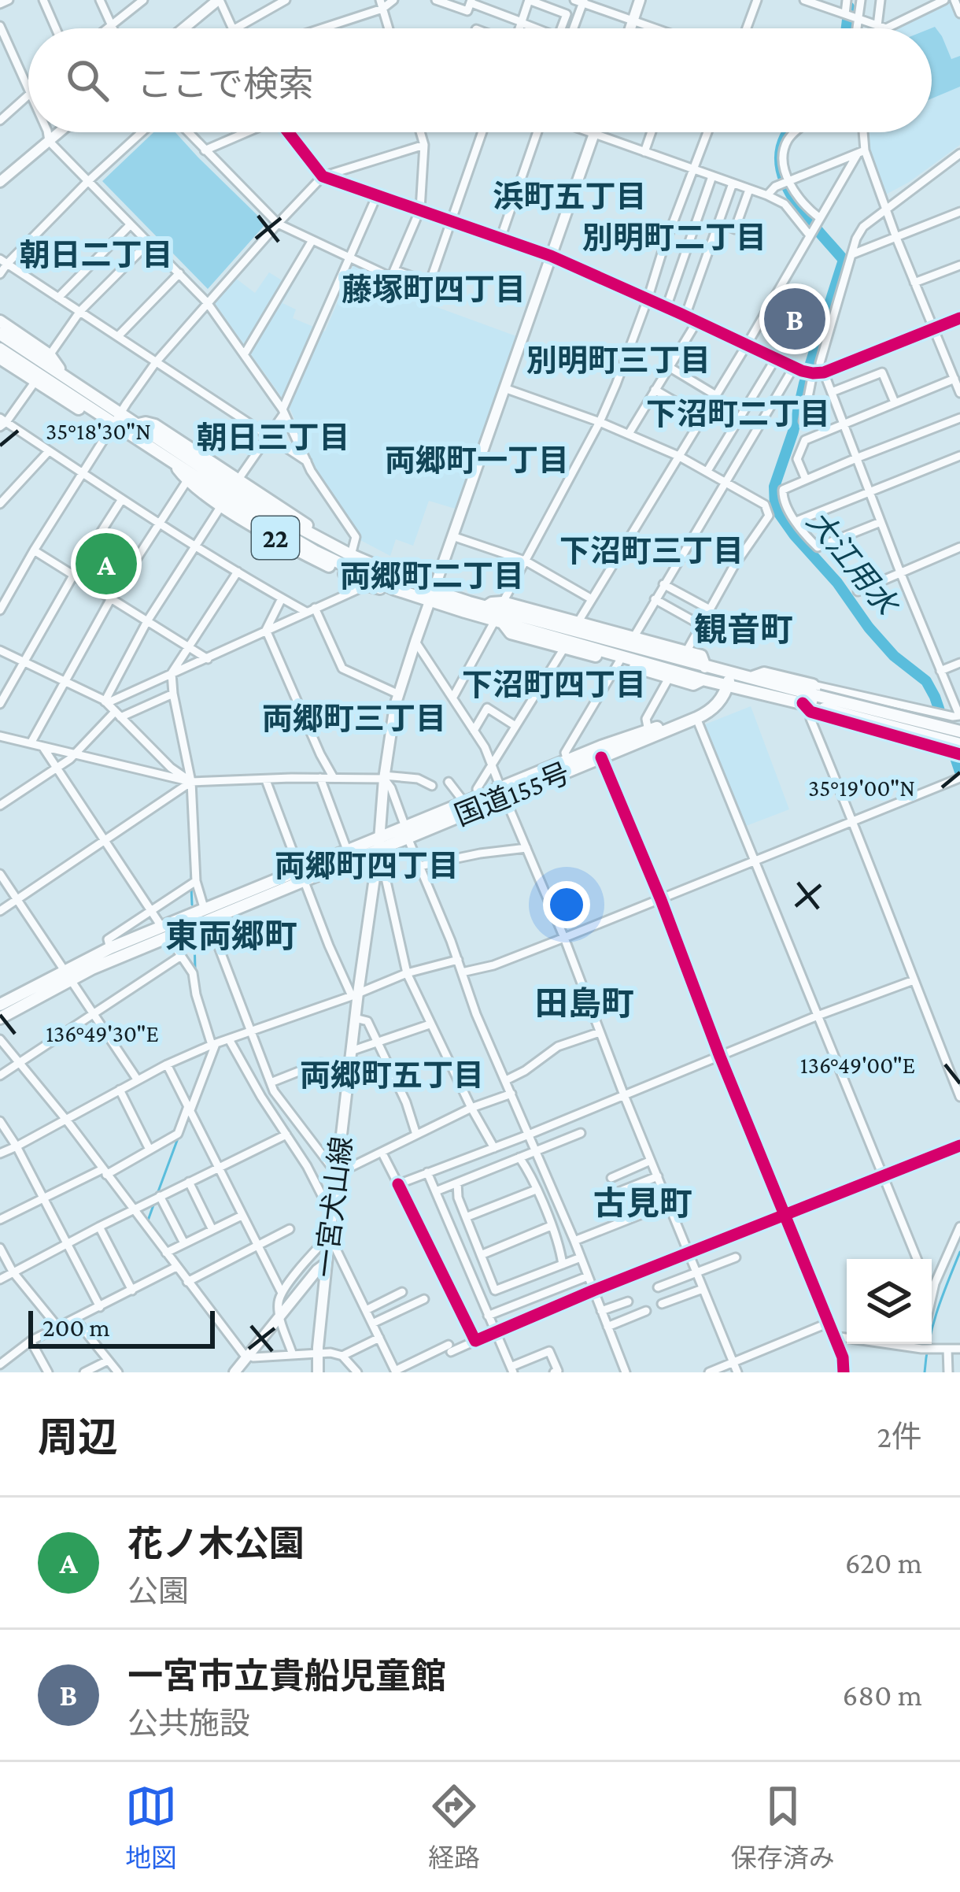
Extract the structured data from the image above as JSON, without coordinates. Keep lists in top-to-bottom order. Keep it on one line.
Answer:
{"streets":{"highway":["22","国道155号"],"main road":["一宮犬山線"]},"crossings":[["22","国道155号"],["22","一宮犬山線"],["国道155号","一宮犬山線"]],"districts":["浜町五丁目","別明町二丁目","朝日二丁目","藤塚町四丁目","別明町三丁目","下沼町二丁目","朝日三丁目","両郷町一丁目","下沼町三丁目","両郷町二丁目","観音町","下沼町四丁目","両郷町三丁目","両郷町四丁目","東両郷町","田島町","両郷町五丁目","古見町"],"water":["大江用水"],"scale_bar":"200 m","page":{"search":"ここで検索","pins":["B","A"],"scale":"200 m","heading":["周辺","2件"],"list":[{"mark":"A","name":"花ノ木公園","note":"公園","value":"620 m"},{"mark":"B","name":"一宮市立貴船児童館","note":"公共施設","value":"680 m"}],"nav":["地図","経路","保存済み"]},"coordinates":["35°18'30\"N","35°19'00\"N","136°49'30\"E","136°49'00\"E"]}
